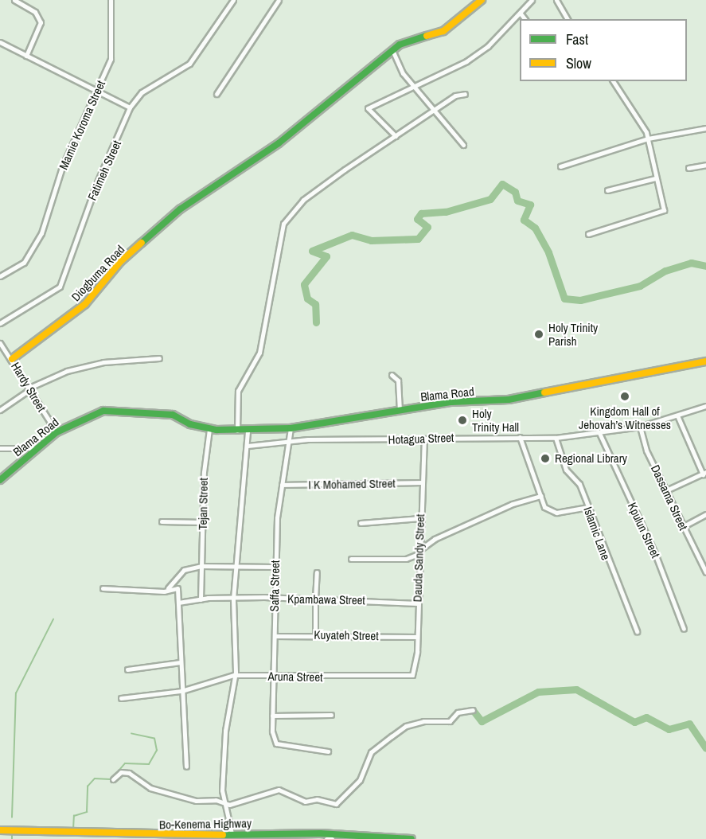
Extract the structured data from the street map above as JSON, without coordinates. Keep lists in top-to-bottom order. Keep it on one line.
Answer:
{"streets":{"main road":["Diogbuma Road","Blama Road","Bo-Kenema Highway"],"street":["Mamie Koroma Street","Fatimeh Street","Hardy Street","Hotagua Street","I K Mohamed Street","Dassama Street","Tejan Street","Kpulun Street","Islamic Lane","Dauda Sandy Street","Saffa Street","Kpambawa Street","Kuyateh Street","Aruna Street"]},"crossings":[["Diogbuma Road","Hardy Street"],["Hardy Street","Blama Road"],["Blama Road","Tejan Street"],["Blama Road","Saffa Street"],["Hotagua Street","Dassama Street"],["Hotagua Street","Kpulun Street"],["Hotagua Street","Islamic Lane"],["Hotagua Street","Dauda Sandy Street"],["Hotagua Street","Saffa Street"],["I K Mohamed Street","Dauda Sandy Street"],["I K Mohamed Street","Saffa Street"],["Tejan Street","Kpambawa Street"],["Dauda Sandy Street","Kpambawa Street"],["Dauda Sandy Street","Kuyateh Street"],["Dauda Sandy Street","Aruna Street"],["Saffa Street","Kpambawa Street"],["Saffa Street","Kuyateh Street"],["Saffa Street","Aruna Street"]],"places":["Holy Trinity Parish","Kingdom Hall of Jehovah’s Witnesses","Holy Trinity Hall","Regional Library"],"legend":["Fast","Slow"]}
